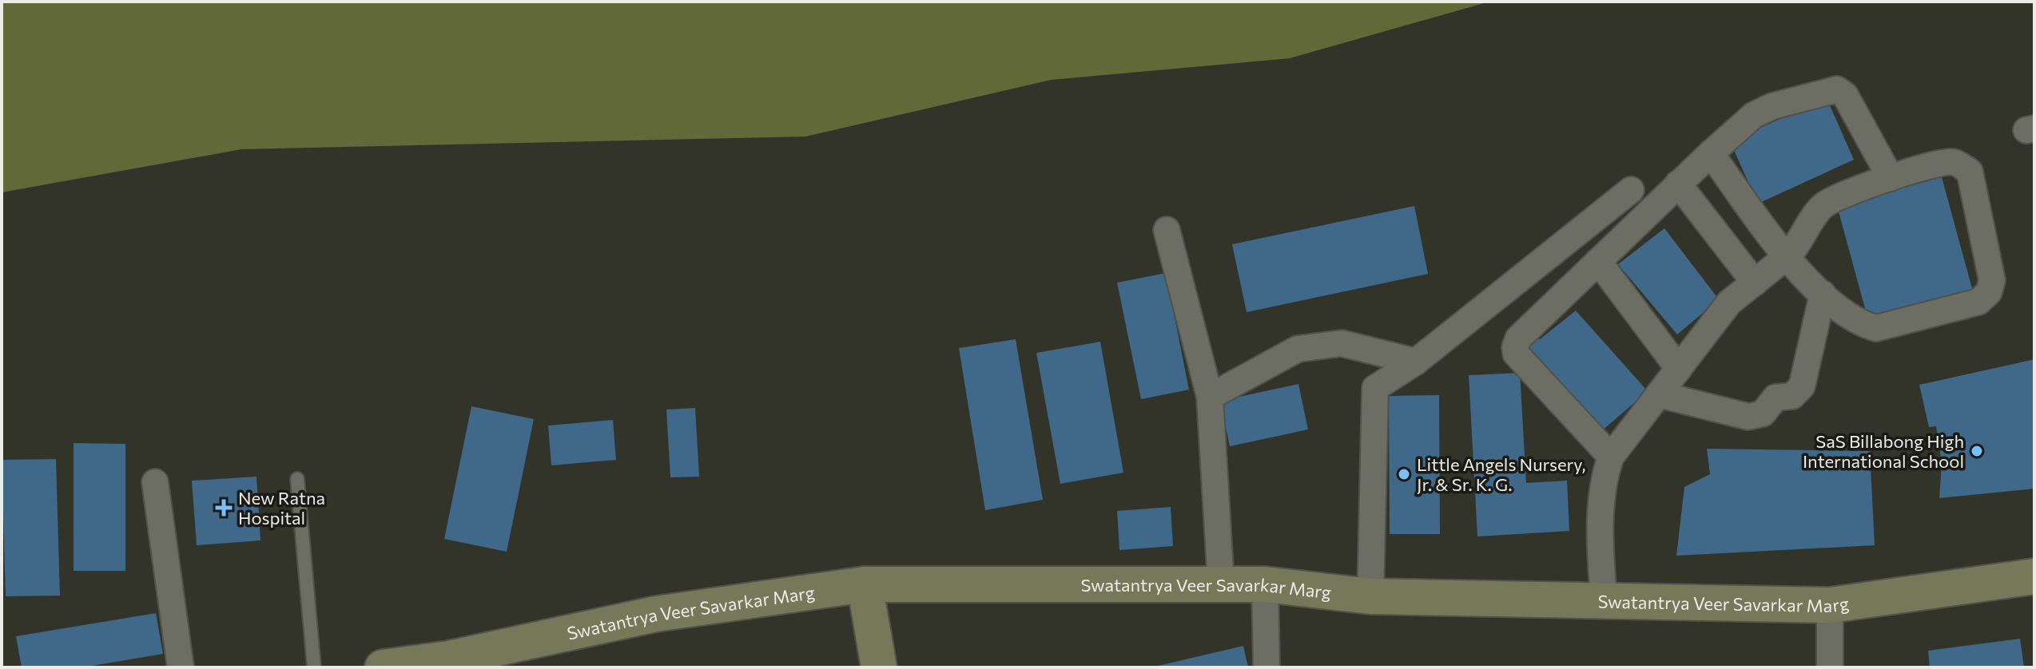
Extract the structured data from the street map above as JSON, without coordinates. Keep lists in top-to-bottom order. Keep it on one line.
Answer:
{"streets":{"street":["Swatantrya Veer Savarkar Marg"]},"places":{"other":["SaS Billabong High International School","Little Angels Nursery, Jr. & Sr. K. G."],"health":["New Ratna Hospital"]}}
